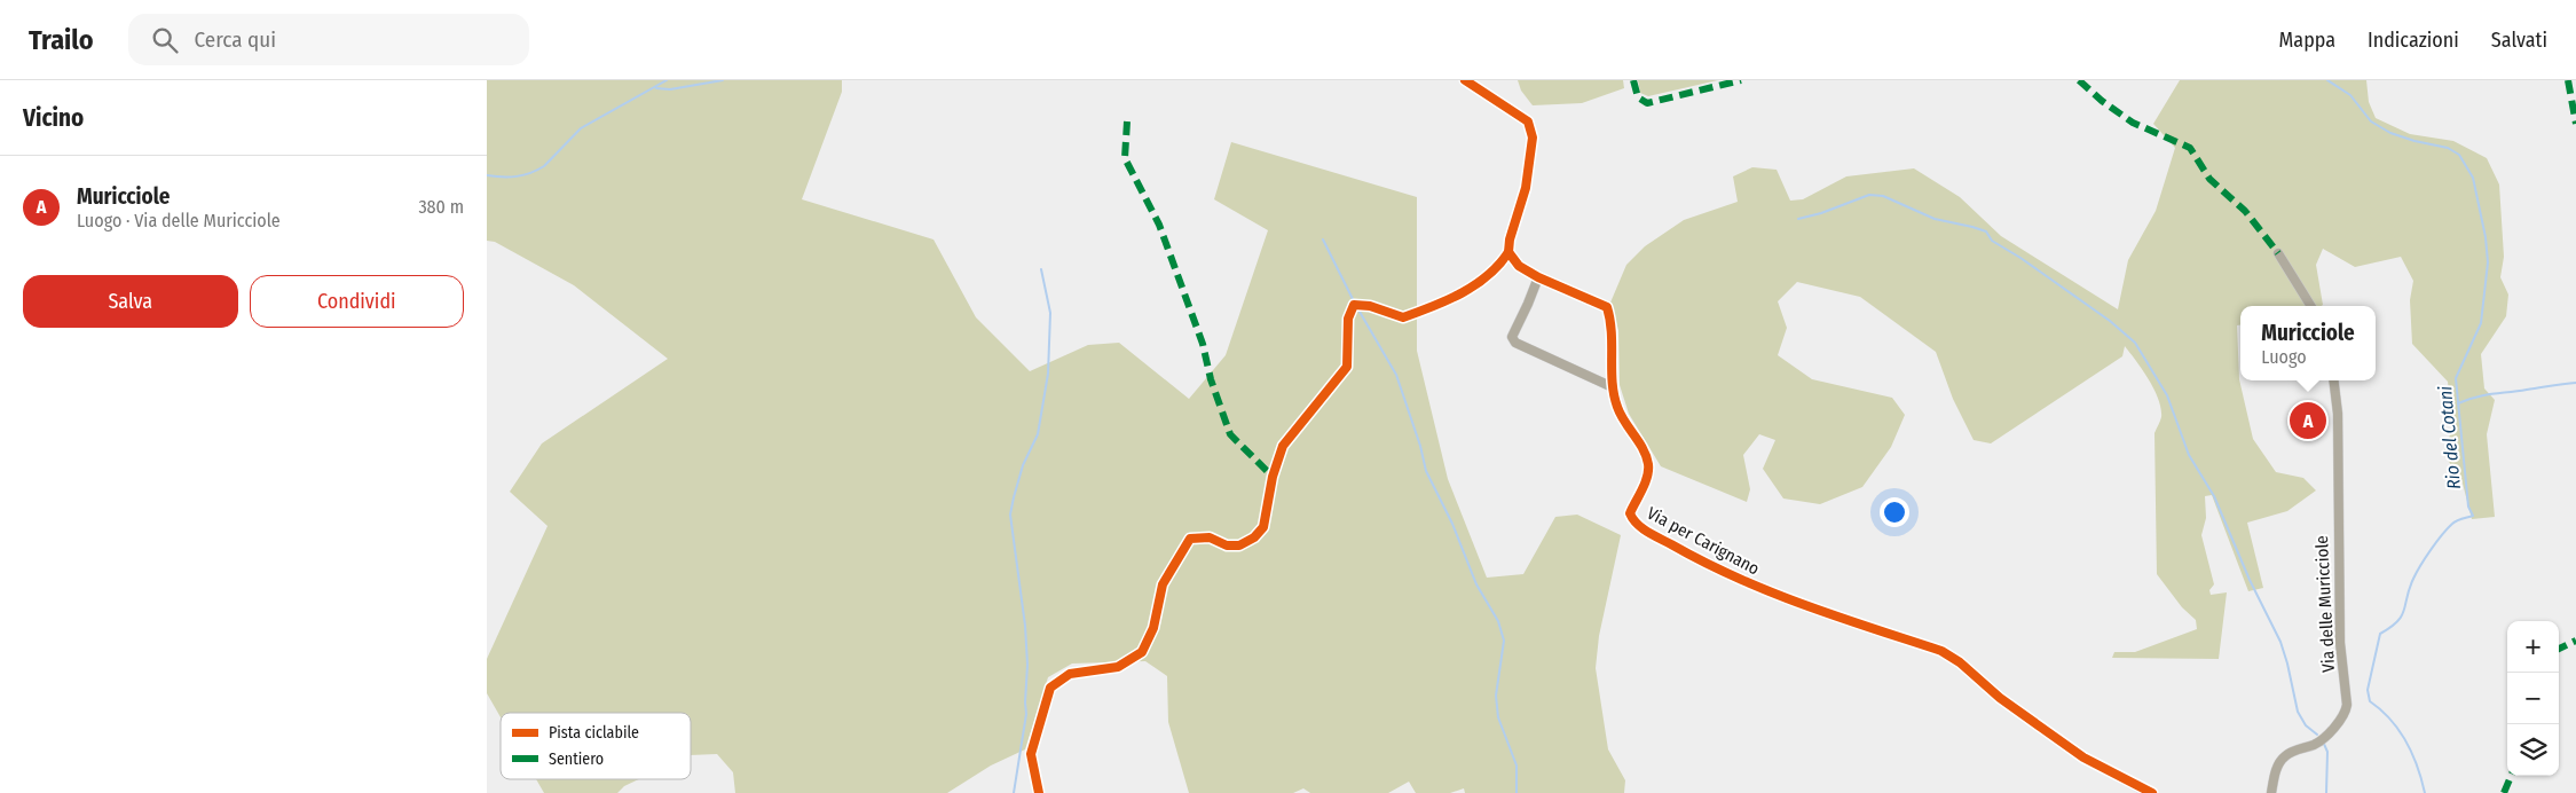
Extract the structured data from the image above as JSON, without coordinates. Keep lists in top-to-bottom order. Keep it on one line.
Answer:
{"streets":{"street":["Via per Carignano","Via delle Muricciole"]},"water":["Rio del Cotani"],"legend":["Pista ciclabile","Sentiero"],"page":{"header":"Trailo","search":"Cerca qui","nav":["Mappa","Indicazioni","Salvati"],"heading":"Vicino","list":[{"mark":"A","name":"Muricciole","note":"Luogo · Via delle Muricciole","value":"380 m"}],"buttons":["Salva","Condividi"],"popup":["Muricciole","Luogo"],"pins":"A","map_buttons":["+","−"]}}
